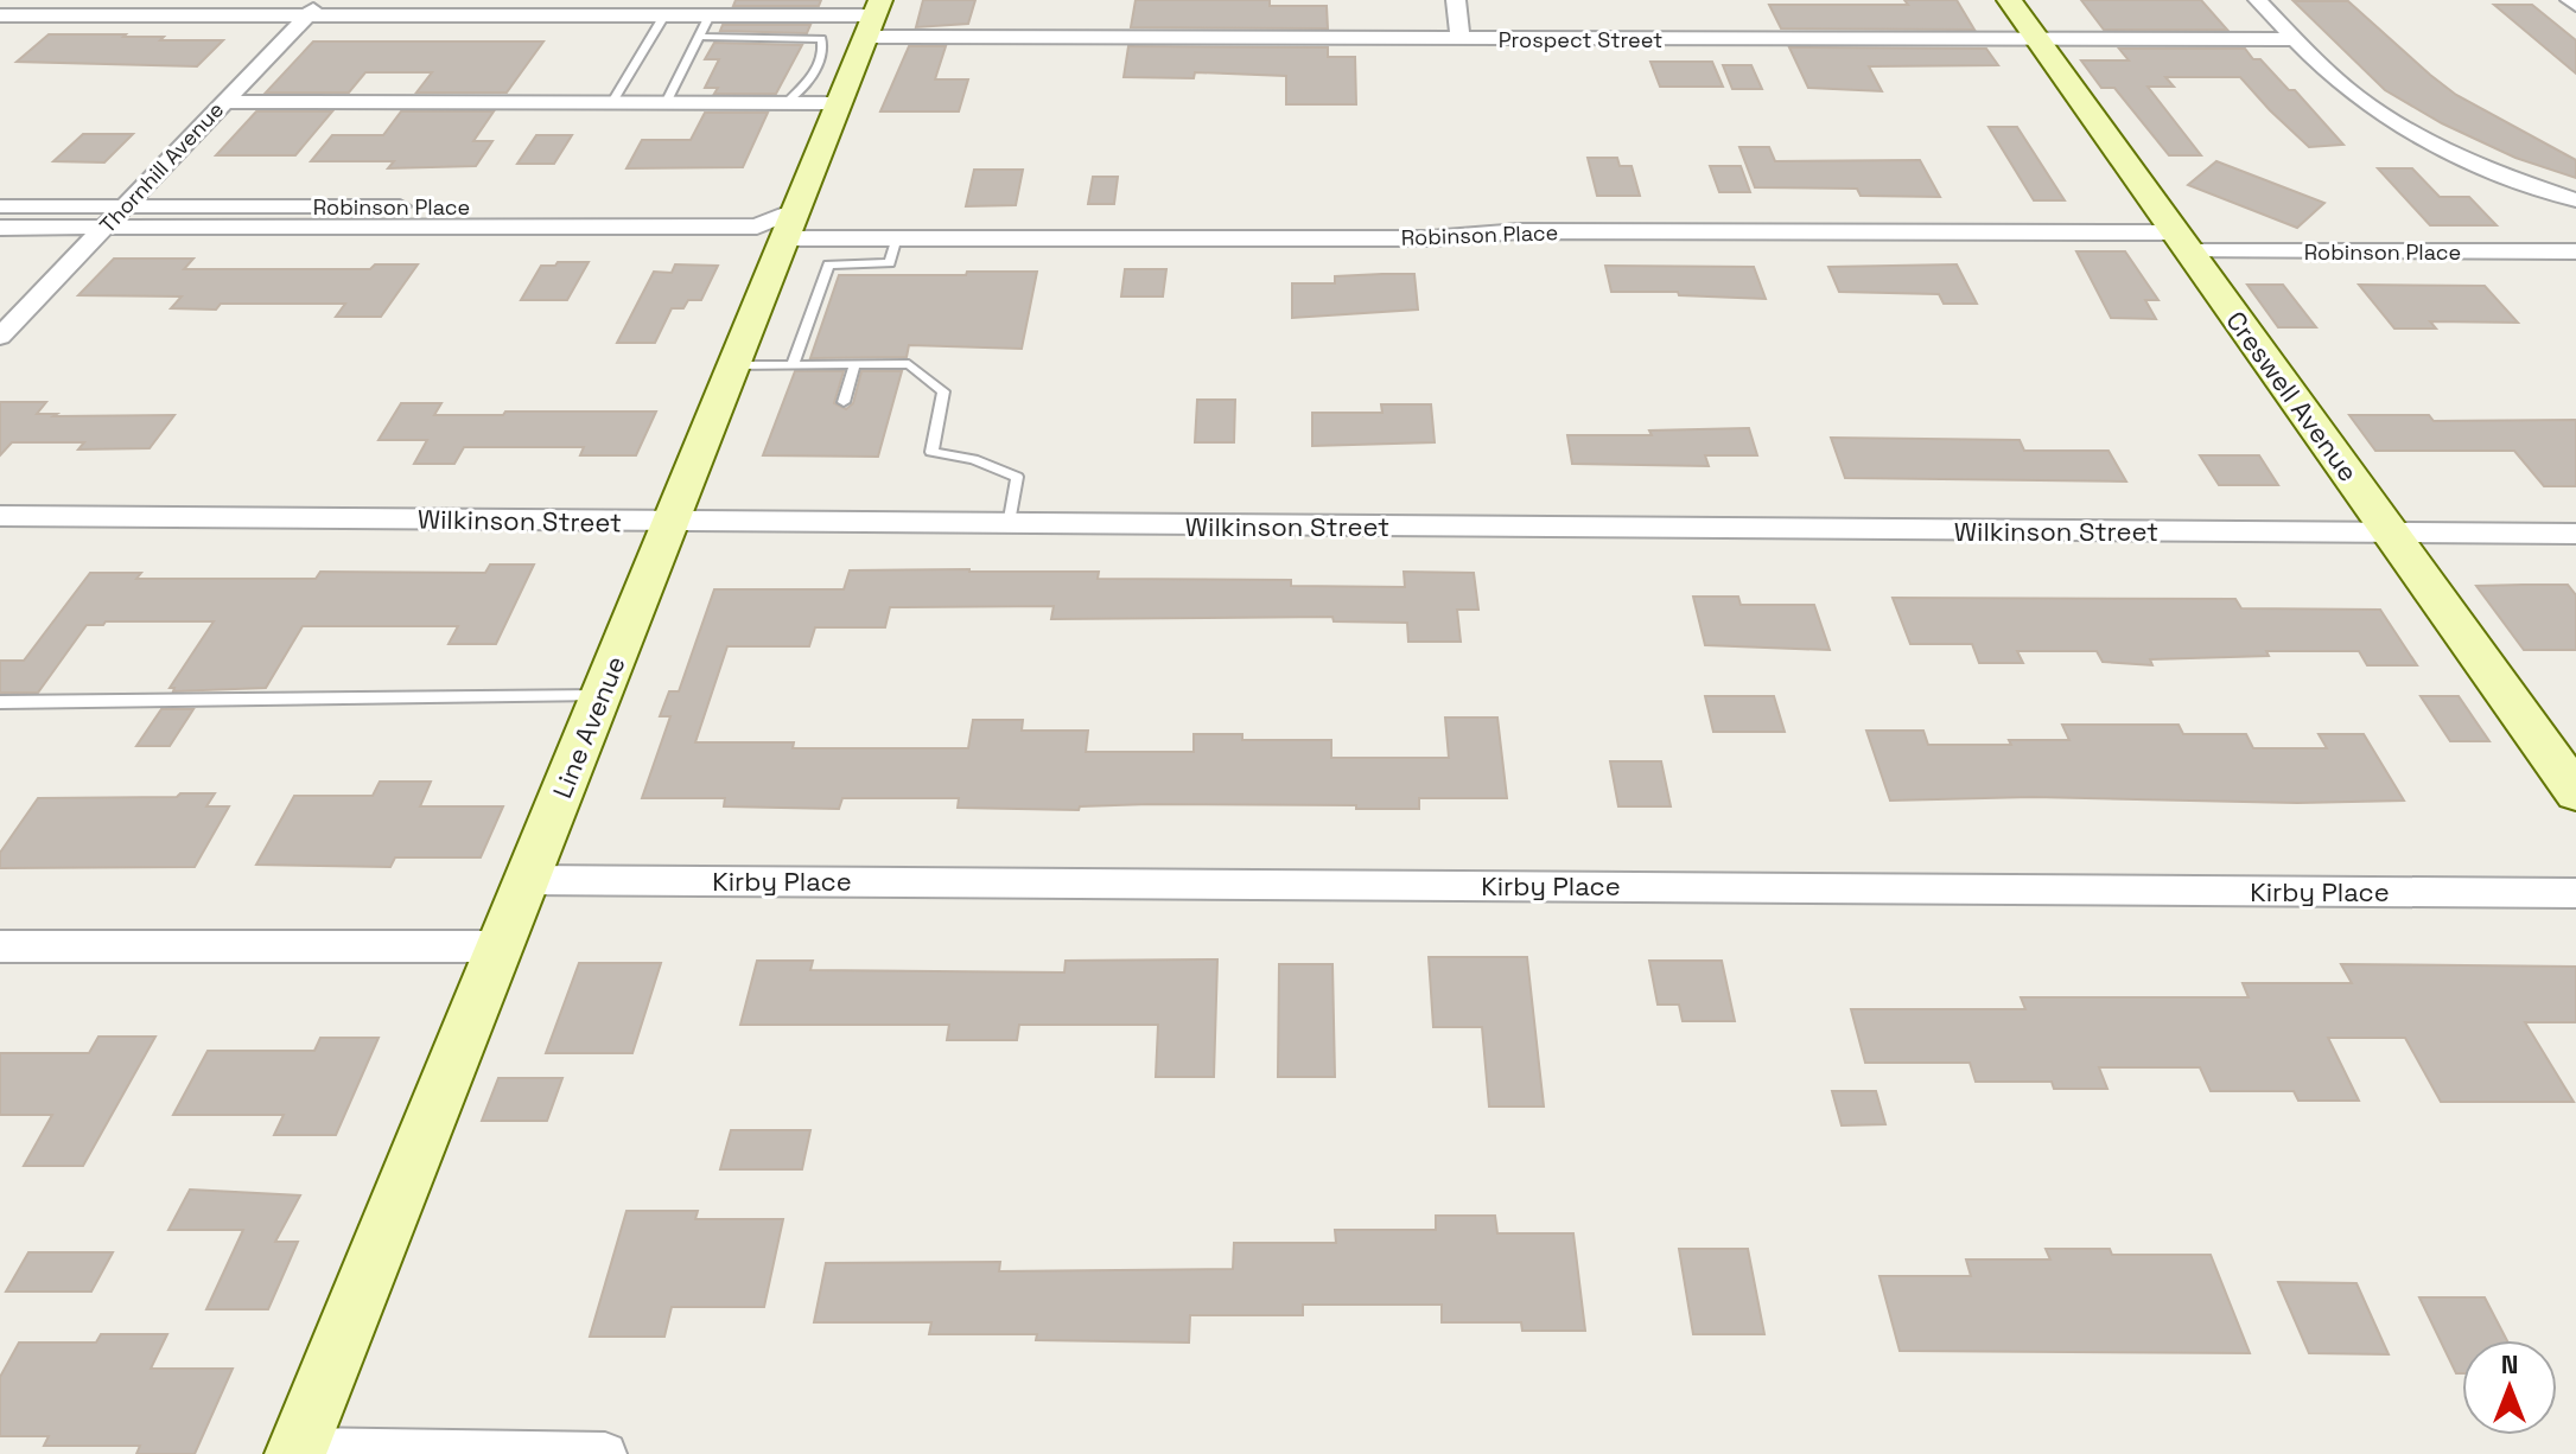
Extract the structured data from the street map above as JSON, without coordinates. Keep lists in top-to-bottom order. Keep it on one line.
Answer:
{"streets":{"main road":["Creswell Avenue","Line Avenue"],"street":["Prospect Street","Thornhill Avenue","Robinson Place","Wilkinson Street","Kirby Place"]},"crossings":[["Prospect Street","Thornhill Avenue"],["Prospect Street","Creswell Avenue"],["Prospect Street","Line Avenue"],["Thornhill Avenue","Robinson Place"],["Robinson Place","Creswell Avenue"],["Robinson Place","Line Avenue"],["Creswell Avenue","Wilkinson Street"],["Wilkinson Street","Line Avenue"],["Line Avenue","Kirby Place"]],"north":"top"}
